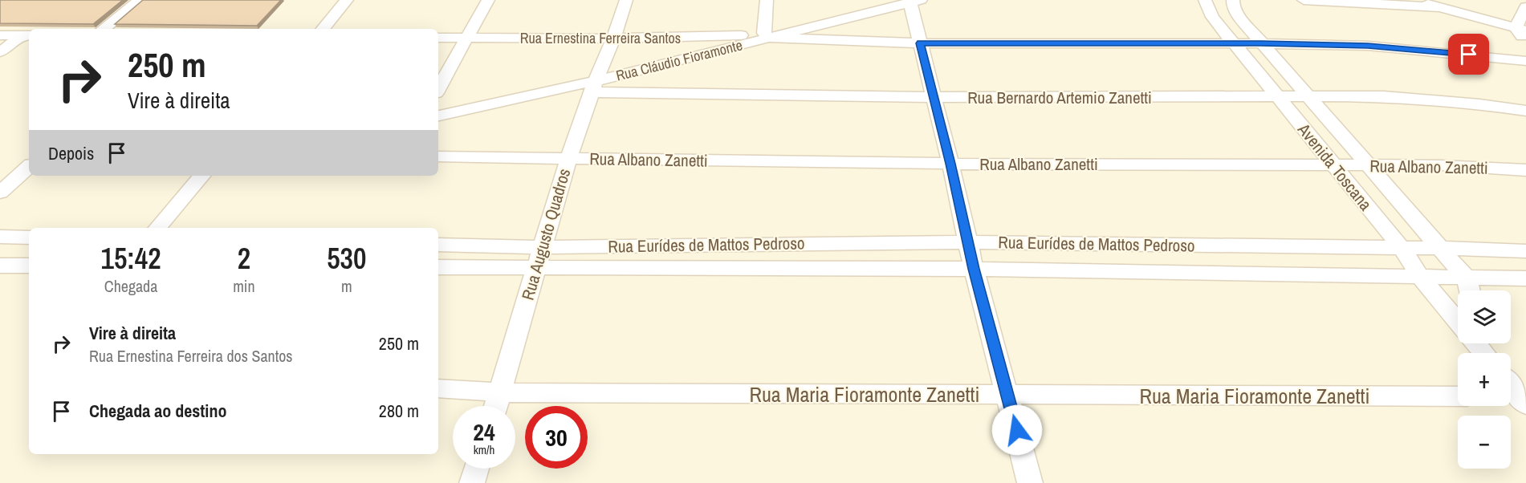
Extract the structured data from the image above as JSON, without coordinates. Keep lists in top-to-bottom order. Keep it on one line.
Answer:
{"streets":{"street":["Rua Ernestina Ferreira Santos","Rua Cláudio Fioramonte","Rua Bernardo Artemio Zanetti","Rua Albano Zanetti","Avenida Toscana","Rua Augusto Quadros","Rua Eurídes de Mattos Pedroso","Rua Maria Fioramonte Zanetti"]},"crossings":[["Rua Ernestina Ferreira Santos","Rua Cláudio Fioramonte"],["Rua Ernestina Ferreira Santos","Rua Augusto Quadros"],["Rua Cláudio Fioramonte","Rua Bernardo Artemio Zanetti"],["Rua Cláudio Fioramonte","Rua Augusto Quadros"],["Rua Bernardo Artemio Zanetti","Avenida Toscana"],["Rua Bernardo Artemio Zanetti","Rua Augusto Quadros"],["Rua Albano Zanetti","Avenida Toscana"],["Rua Albano Zanetti","Rua Augusto Quadros"],["Avenida Toscana","Rua Eurídes de Mattos Pedroso"],["Rua Augusto Quadros","Rua Eurídes de Mattos Pedroso"],["Rua Augusto Quadros","Rua Maria Fioramonte Zanetti"]],"page":{"turn":["250 m","Vire à direita"],"then":"Depois","eta":["15:42","Chegada","2","min","530","m"],"map_buttons":["+","−"],"list":[{"name":"Vire à direita","note":"Rua Ernestina Ferreira dos Santos","value":"250 m"},{"name":"Chegada ao destino","value":"280 m"}],"speed":"24 km/h","limit":"30"}}
